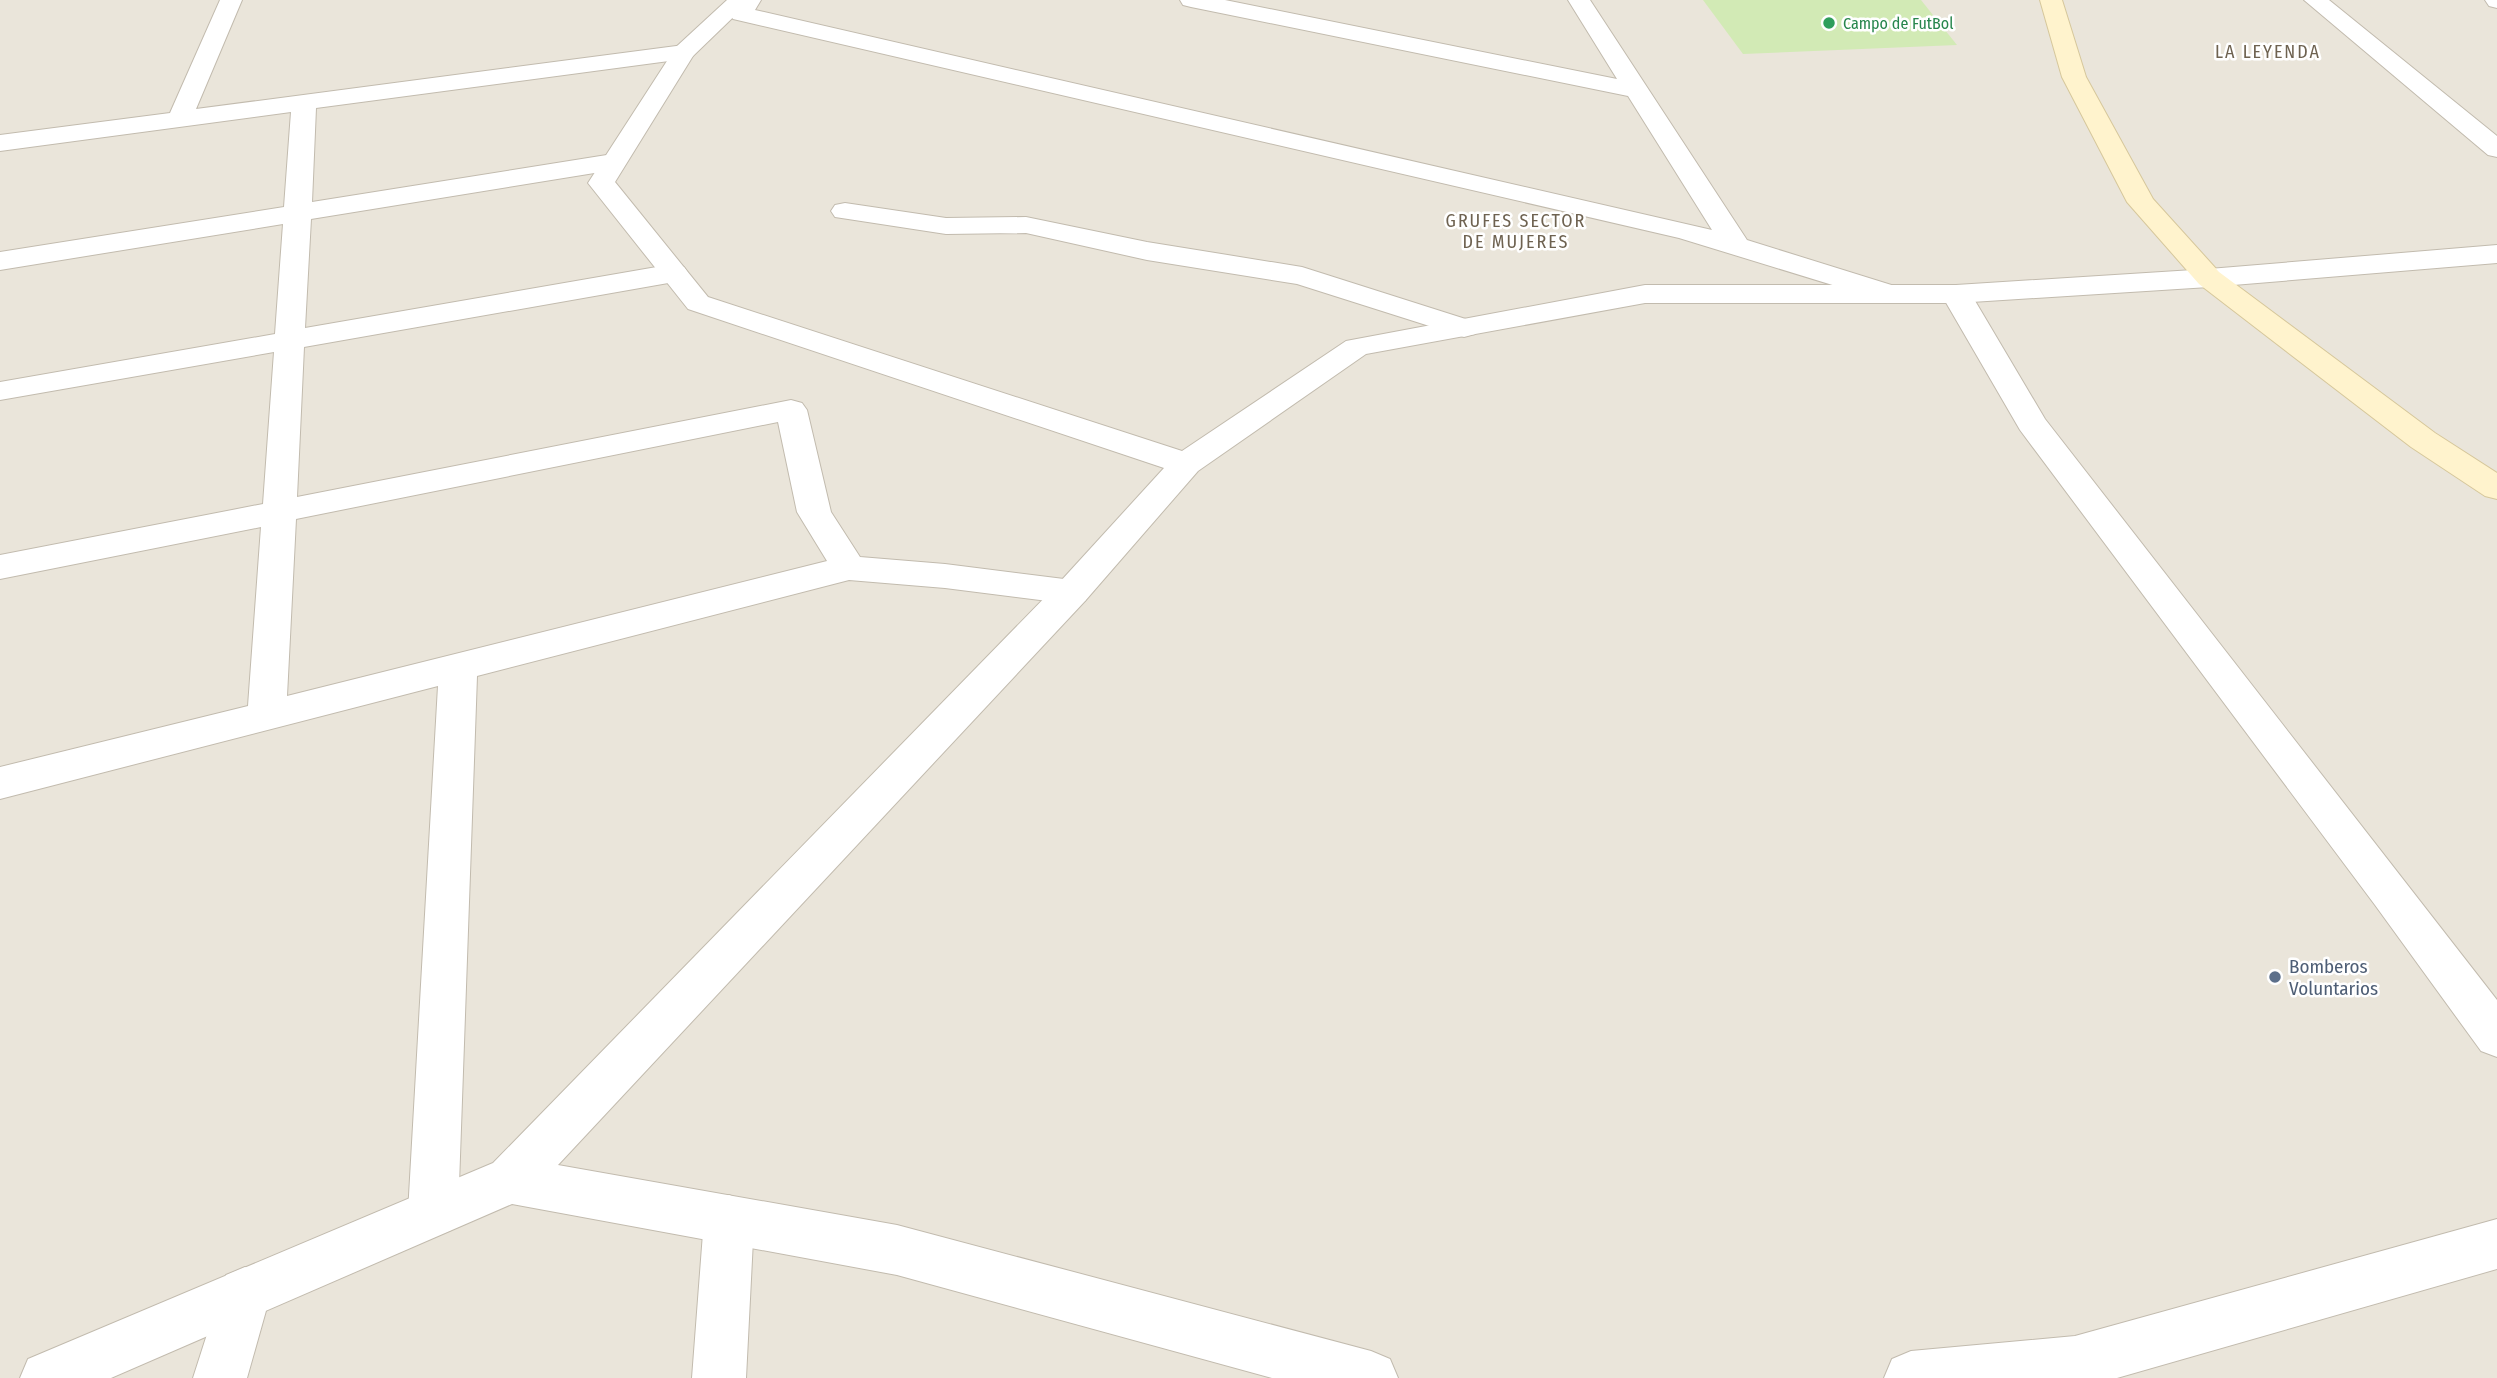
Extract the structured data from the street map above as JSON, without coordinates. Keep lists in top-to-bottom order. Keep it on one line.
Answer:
{"districts":["LA LEYENDA","GRUFES SECTOR DE MUJERES"],"places":["Campo de FutBol","Bomberos Voluntarios"]}
